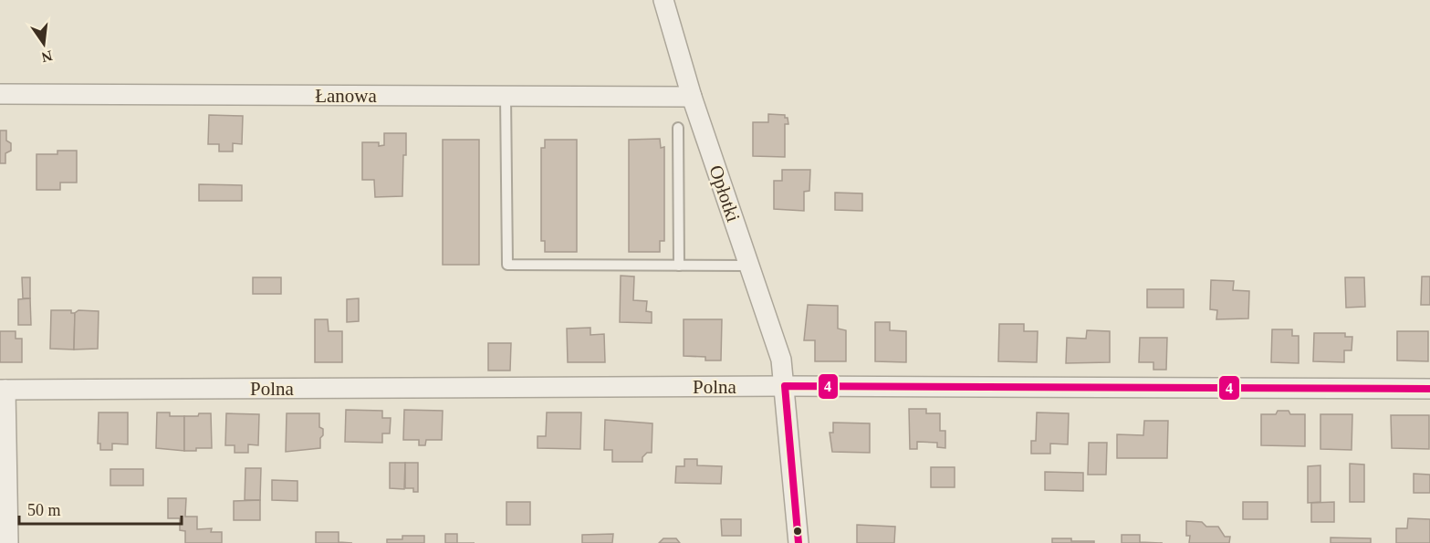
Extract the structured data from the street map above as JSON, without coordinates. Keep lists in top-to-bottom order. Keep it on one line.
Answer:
{"streets":{"street":["Łanowa","Opłotki","Polna"]},"crossings":[["Łanowa","Opłotki"],["Opłotki","Polna"]],"lines":["transit line 4"],"scale_bar":"50 m","north":"bottom"}
